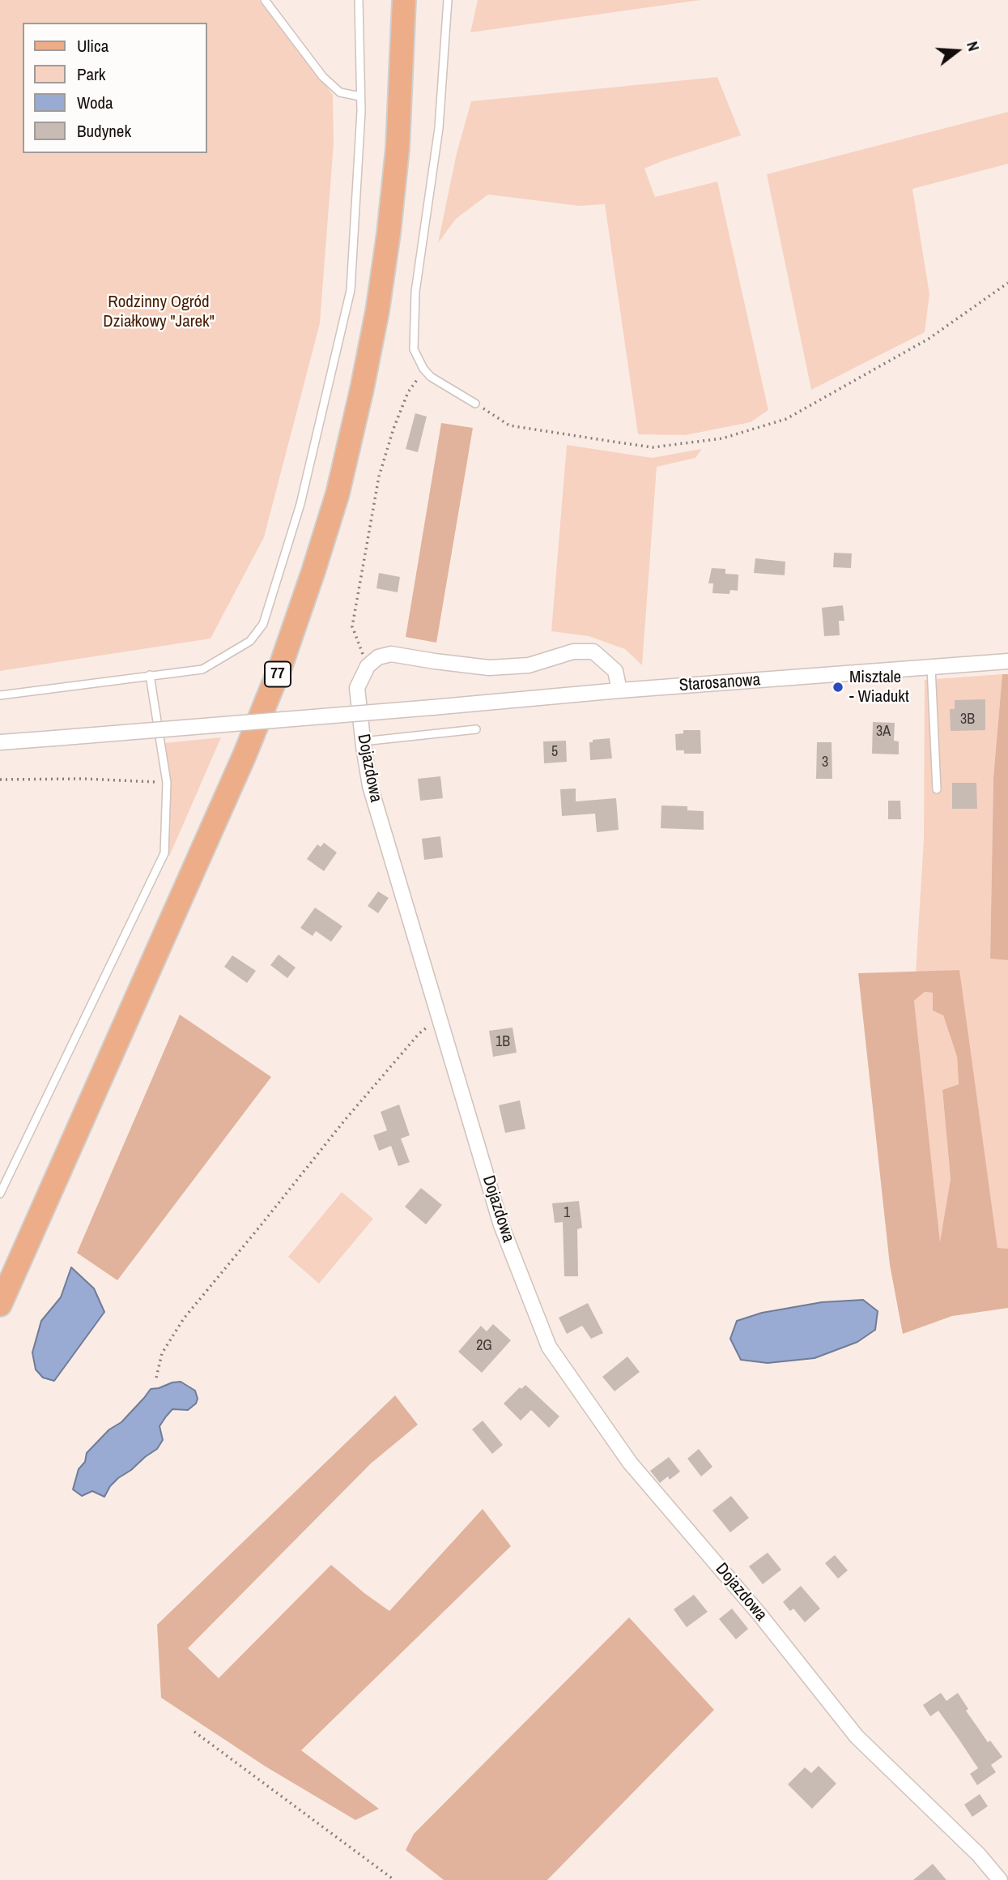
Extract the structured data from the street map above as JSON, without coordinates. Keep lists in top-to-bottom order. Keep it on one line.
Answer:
{"streets":{"main road":["77"],"street":["Starosanowa","Dojazdowa"]},"parks":["Rodzinny Ogród Działkowy \"Jarek\""],"places":["Misztale - Wiadukt"],"house_numbers":["3B","3A","5","3","1B","1","2G"],"legend":["Ulica","Park","Woda","Budynek"],"north":"right"}
